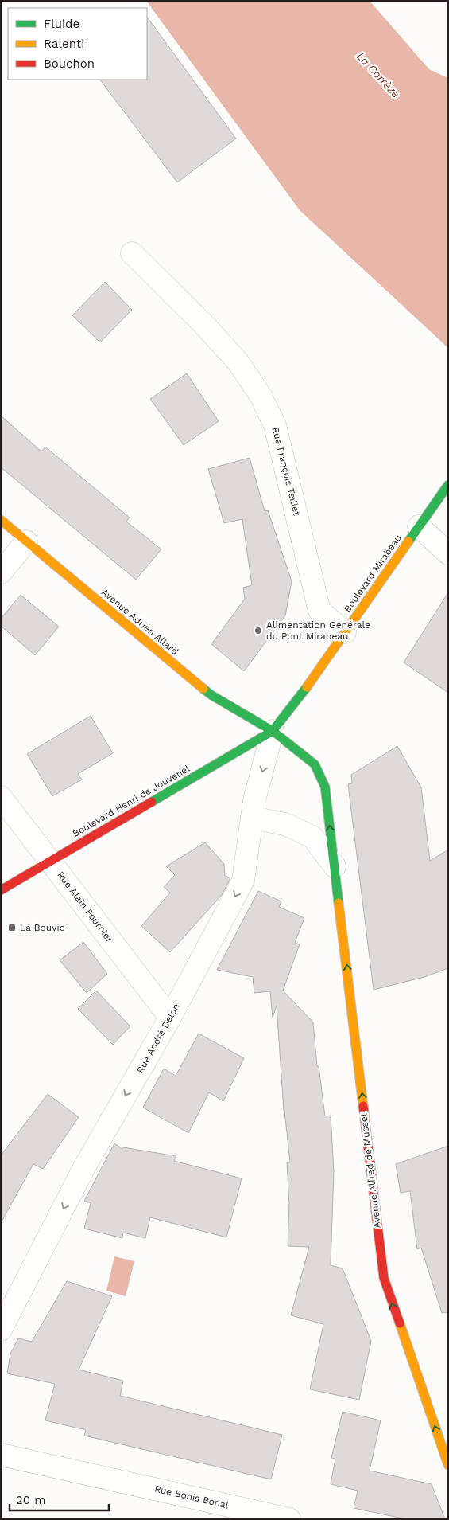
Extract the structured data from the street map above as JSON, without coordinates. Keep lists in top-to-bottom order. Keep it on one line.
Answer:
{"streets":{"street":["Rue François Teillet","Boulevard Mirabeau","Avenue Adrien Allard","Boulevard Henri de Jouvenel","Rue Alain Fournier","Rue André Delon","Avenue Alfred de Musset","Rue Bonis Bonal"]},"crossings":[["Rue François Teillet","Boulevard Mirabeau"],["Boulevard Mirabeau","Avenue Adrien Allard"],["Boulevard Mirabeau","Boulevard Henri de Jouvenel"],["Boulevard Mirabeau","Rue André Delon"],["Boulevard Mirabeau","Avenue Alfred de Musset"],["Avenue Adrien Allard","Boulevard Henri de Jouvenel"],["Avenue Adrien Allard","Rue André Delon"],["Avenue Adrien Allard","Avenue Alfred de Musset"],["Boulevard Henri de Jouvenel","Rue Alain Fournier"],["Boulevard Henri de Jouvenel","Rue André Delon"],["Boulevard Henri de Jouvenel","Avenue Alfred de Musset"],["Rue Alain Fournier","Rue André Delon"],["Rue André Delon","Avenue Alfred de Musset"]],"one_way":["Rue André Delon","Avenue Alfred de Musset"],"water":["La Corrèze"],"places":{"other":["Alimentation Générale du Pont Mirabeau"],"transit":["La Bouvie"]},"legend":["Fluide","Ralenti","Bouchon"],"scale_bar":"20 m"}
